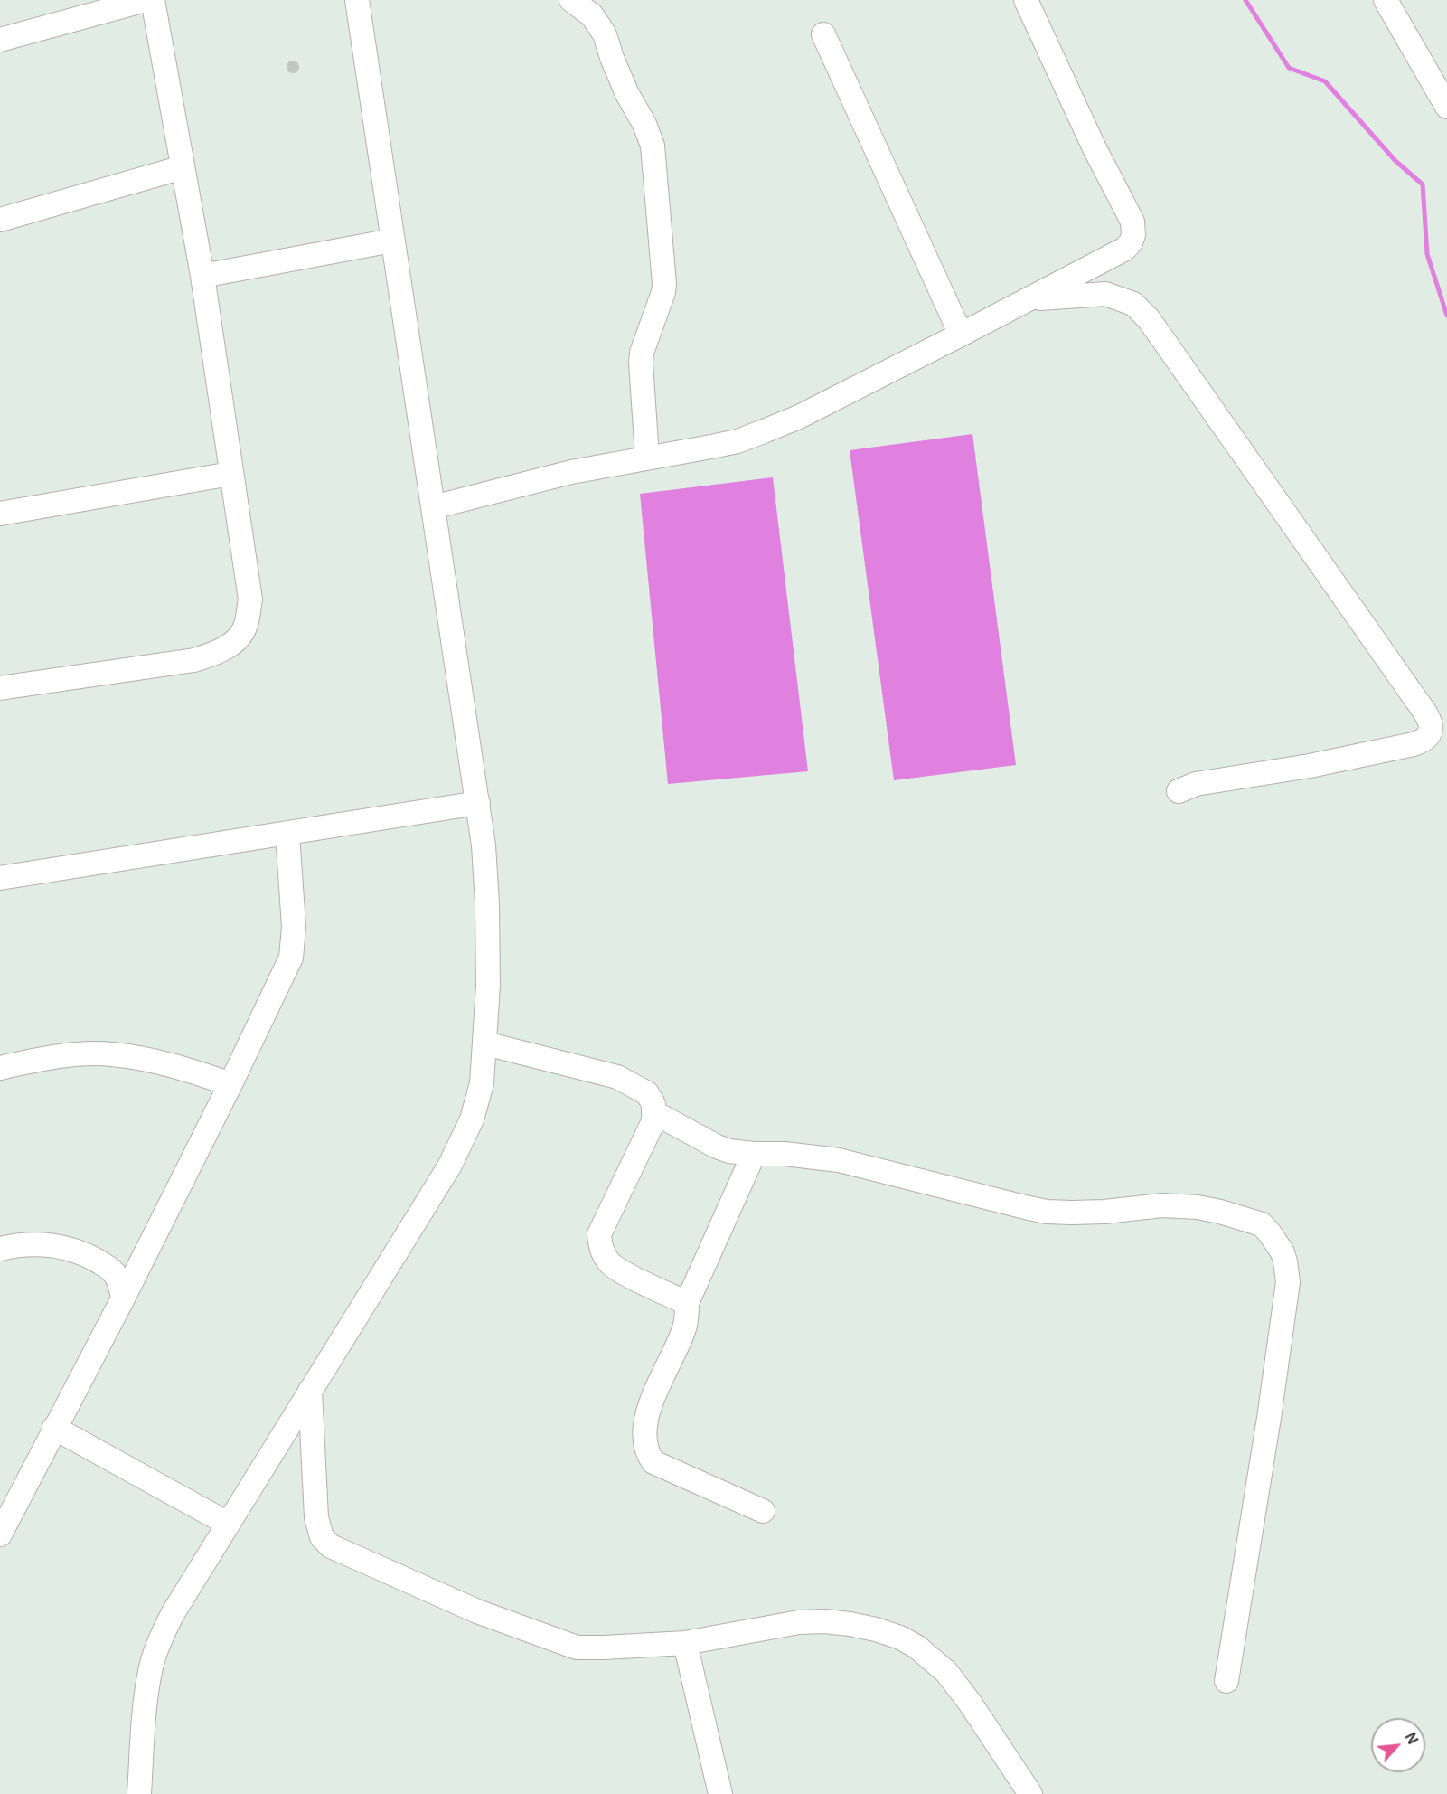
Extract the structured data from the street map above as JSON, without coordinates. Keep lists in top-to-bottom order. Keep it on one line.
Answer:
{"north":"top right"}
